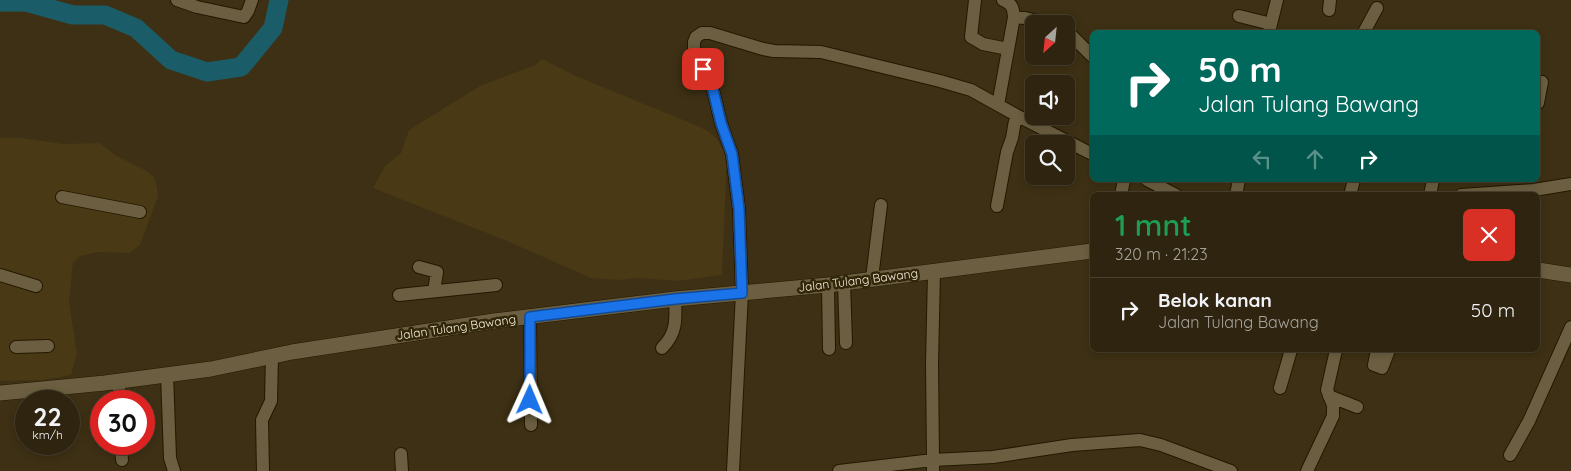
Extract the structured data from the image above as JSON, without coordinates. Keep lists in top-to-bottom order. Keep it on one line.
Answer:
{"streets":{"street":["Jalan Tulang Bawang"]},"north":"bottom left","page":{"turn":["50 m","Jalan Tulang Bawang"],"heading":["1 mnt","320 m · 21:23"],"list":[{"name":"Belok kanan","note":"Jalan Tulang Bawang","value":"50 m"}],"speed":"22 km/h","limit":"30"}}
